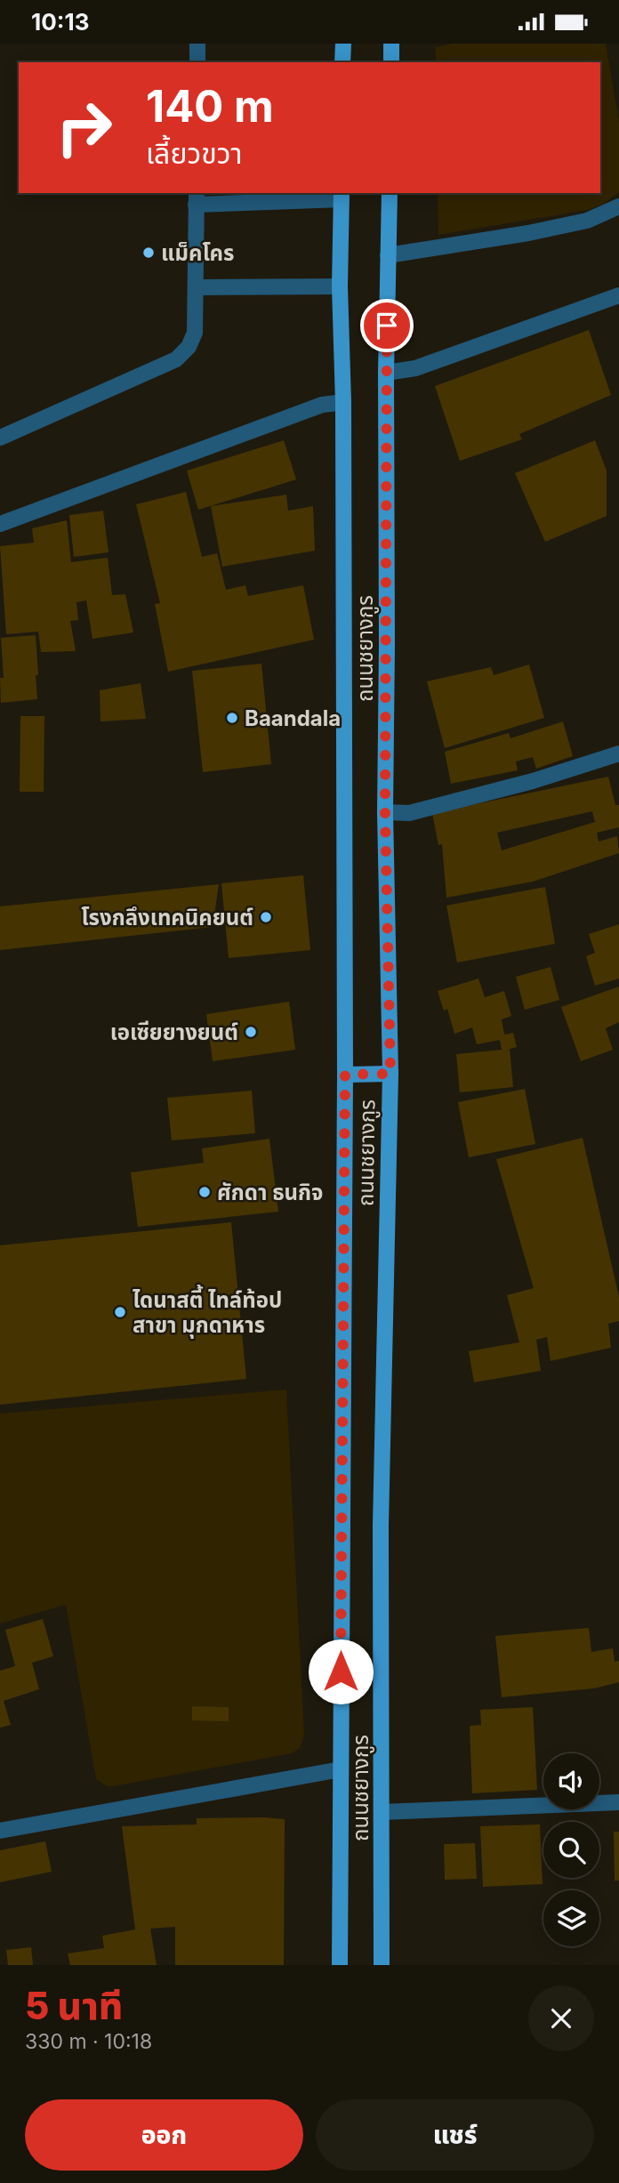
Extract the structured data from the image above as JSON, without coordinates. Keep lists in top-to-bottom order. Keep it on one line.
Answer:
{"streets":{"main road":["ถนนชยางกูร"]},"places":["แม็คโคร","Baandala","โรงกลึงเทคนิคยนต์","เอเซียยางยนต์","ศักดา ธนกิจ","ไดนาสตี้ ไทล์ท้อป สาขา มุกดาหาร"],"page":{"status":"10:13","turn":["140 m","เลี้ยวขวา"],"heading":["5 นาที","330 m · 10:18"],"buttons":["ออก","แชร์"]}}
